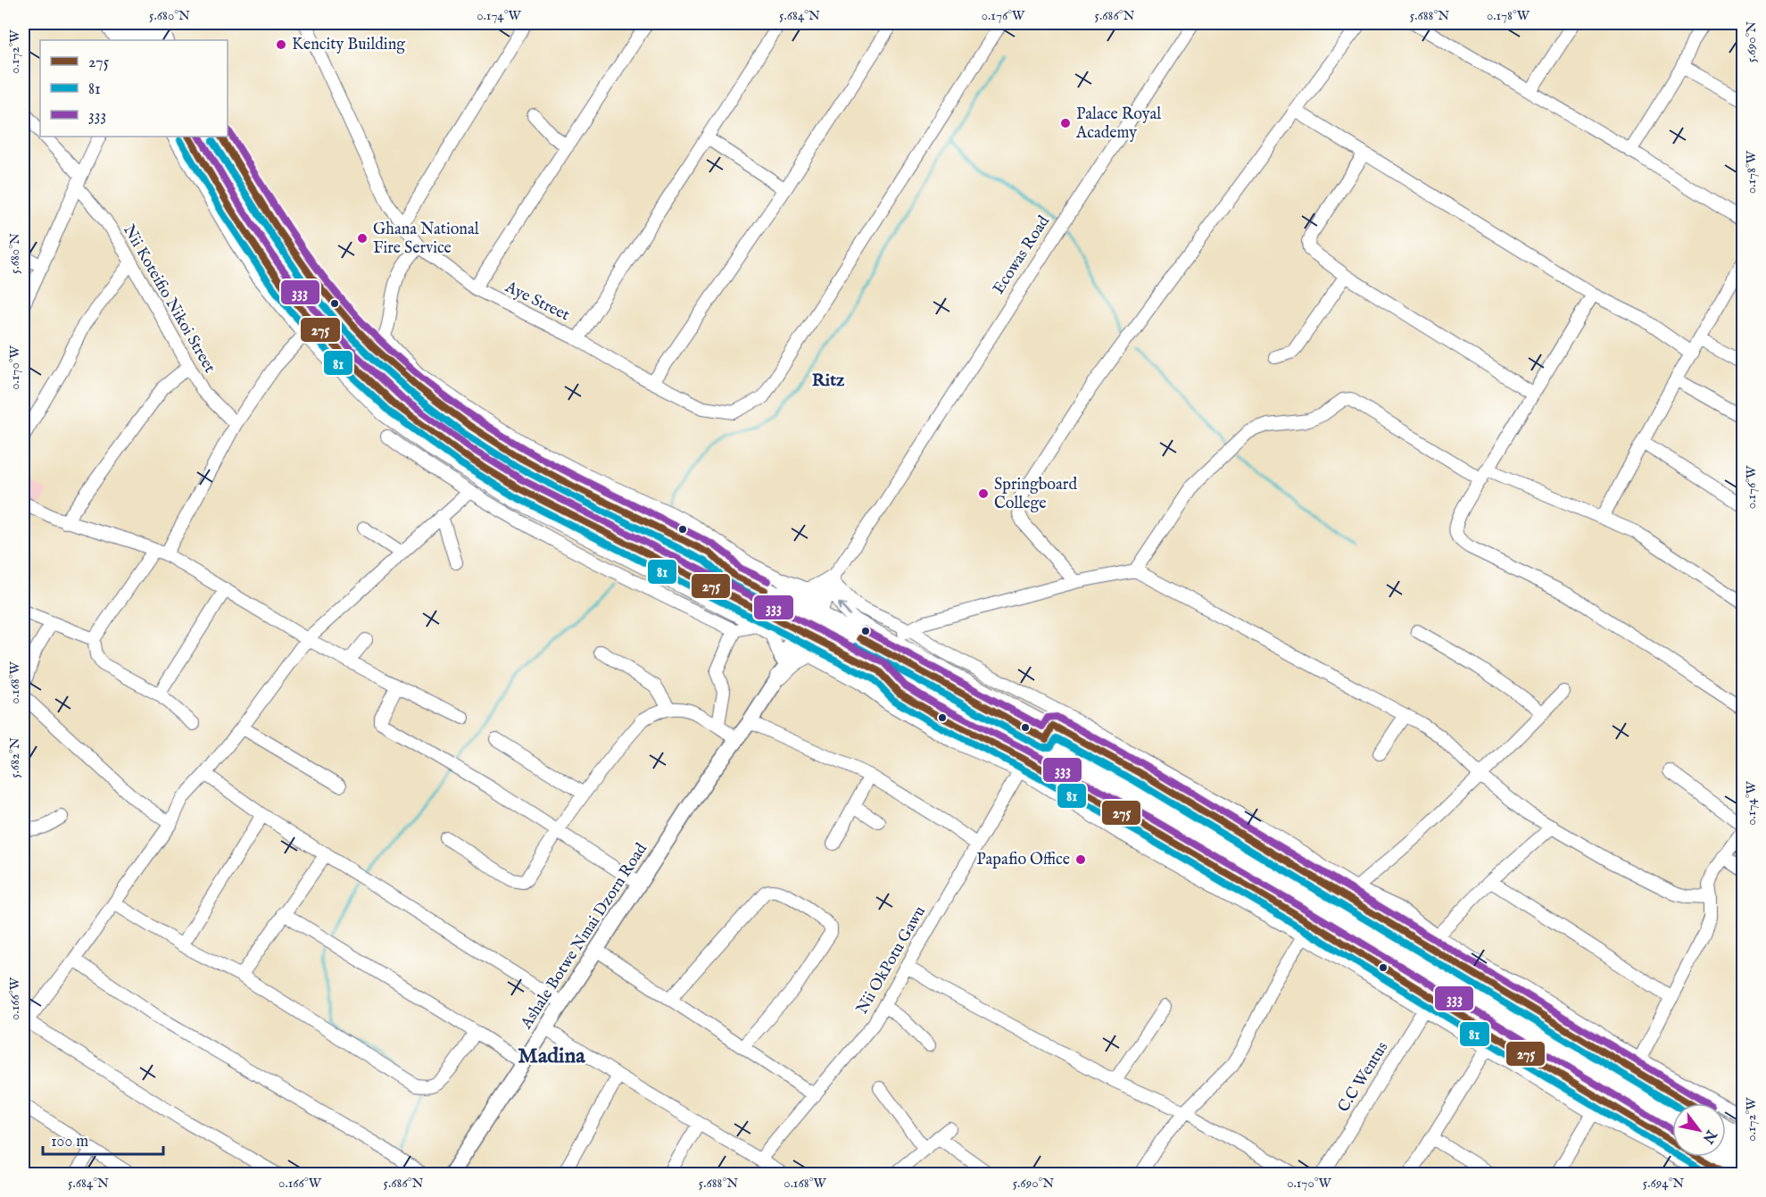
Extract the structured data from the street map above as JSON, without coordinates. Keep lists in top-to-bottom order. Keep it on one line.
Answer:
{"streets":{"main road":["Ashale Botwe Nmai Dzorn Road"],"street":["Ecowas Road","Nii Koteifio Nikoi Street","Aye Street","Nii OkPotu Gawu","C.C Wentus"]},"districts":["Ritz","Madina"],"places":["Kencity Building","Palace Royal Academy","Ghana National Fire Service","Springboard College","Papafio Office"],"lines":["transit line 333","transit line 275","transit line 81"],"legend":["275","81","333"],"scale_bar":"100 m","north":"bottom right","coordinates":["5.680°N","0.174°W","5.684°N","0.176°W","5.686°N","5.688°N","0.178°W","5.690°N","0.172°W","0.170°W","0.168°W","5.682°N","0.166°W","5.694°N"]}
